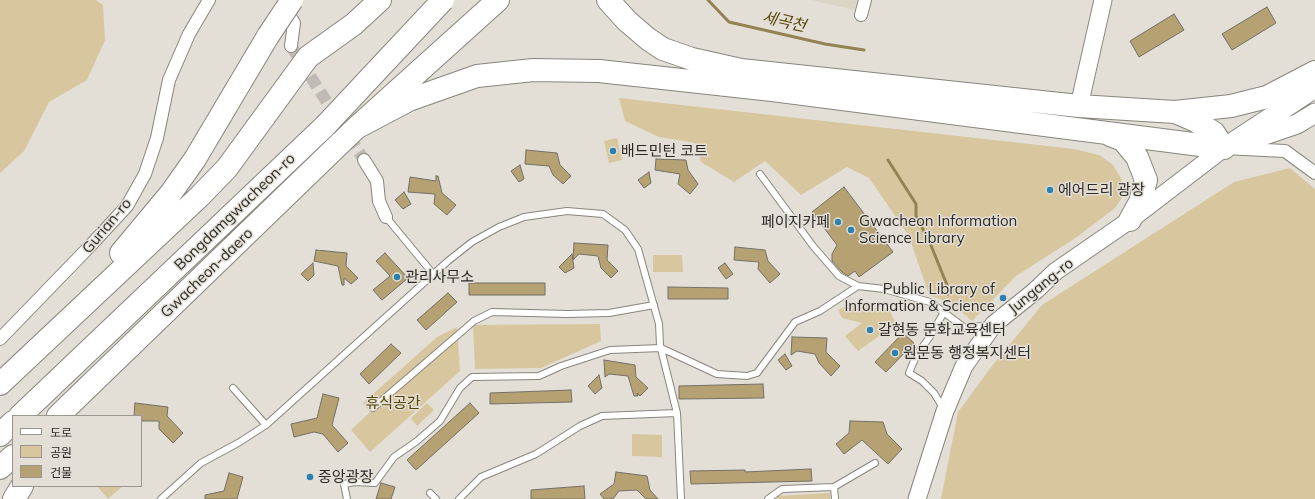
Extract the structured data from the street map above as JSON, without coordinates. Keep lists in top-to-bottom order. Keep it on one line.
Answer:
{"streets":{"highway":["Bongdamgwacheon-ro","Gwacheon-daero"],"street":["Gurian-ro","Jungang-ro"]},"water":["세곡천"],"parks":["휴식공간"],"places":["배드민턴 코트","에어드리 광장","페이지카페","Gwacheon Information Science Library","관리사무소","Public Library of Information & Science","갈현동 문화교육센터","원문동 행정복지센터","중앙광장"],"legend":["도로","공원","건물"]}
